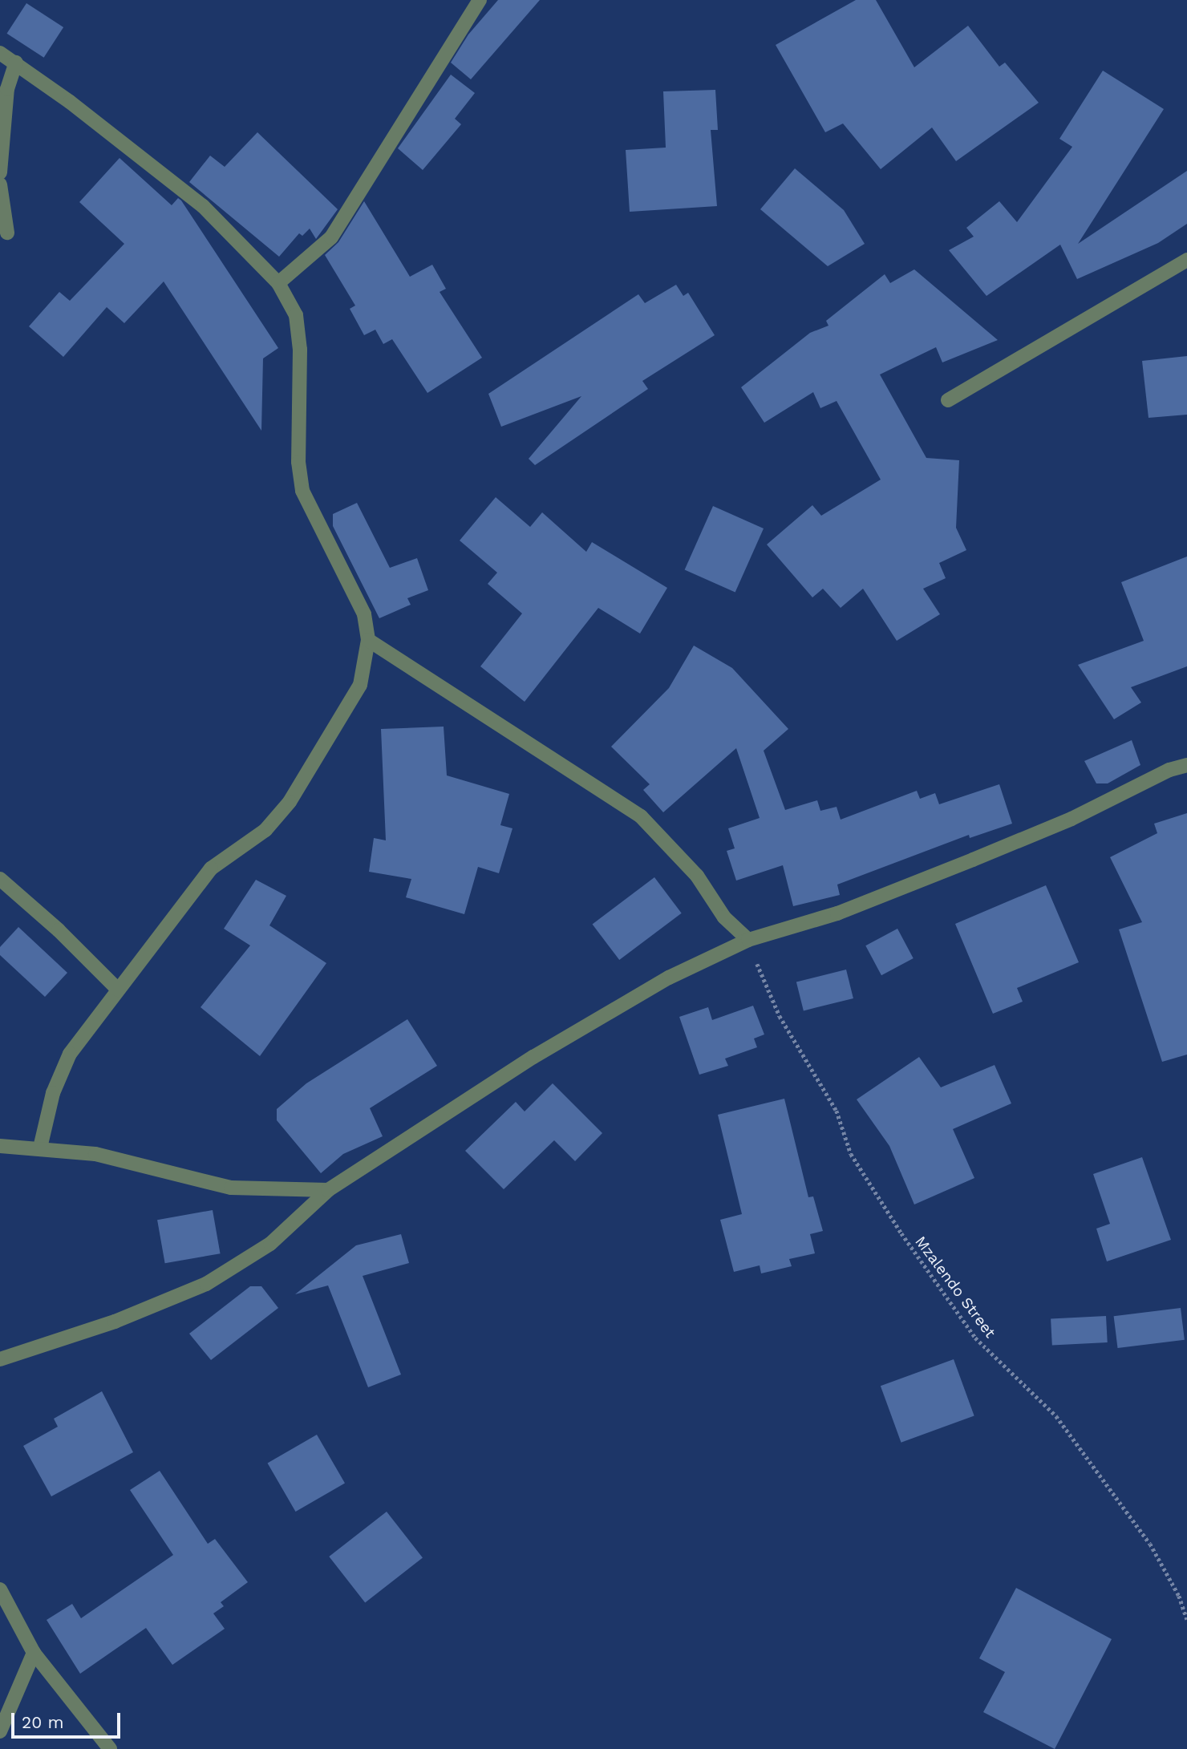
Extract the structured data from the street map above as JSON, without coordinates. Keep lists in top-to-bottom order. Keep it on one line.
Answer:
{"streets":{"path":["Mzalendo Street"]},"scale_bar":"20 m"}
